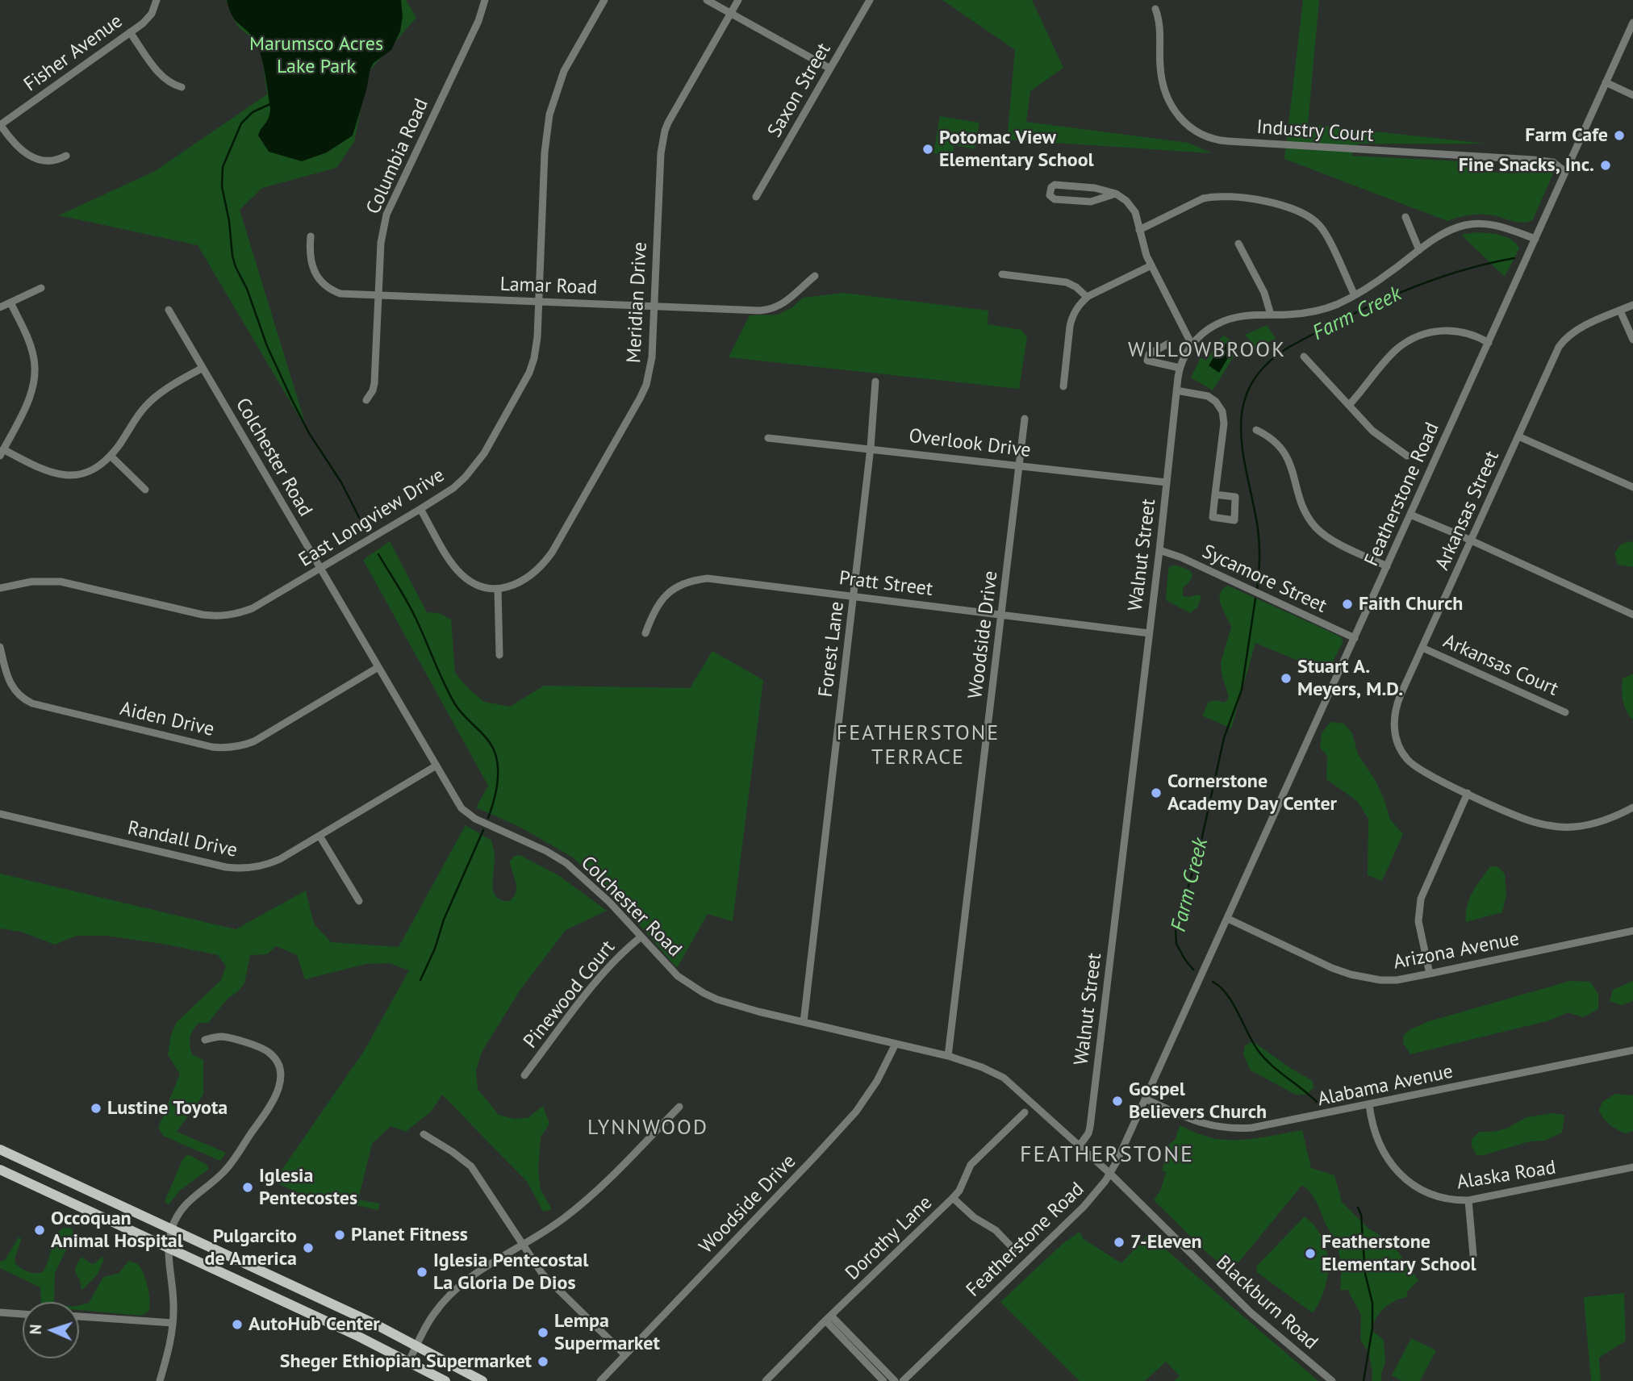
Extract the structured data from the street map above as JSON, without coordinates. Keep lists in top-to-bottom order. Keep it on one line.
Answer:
{"streets":{"street":["Fisher Avenue","Saxon Street","Industry Court","Columbia Road","Lamar Road","Meridian Drive","Overlook Drive","Colchester Road","Featherstone Road","Arkansas Street","East Longview Drive","Walnut Street","Sycamore Street","Pratt Street","Woodside Drive","Forest Lane","Arkansas Court","Aiden Drive","Randall Drive","Arizona Avenue","Pinewood Court","Alabama Avenue","Alaska Road","Dorothy Lane","Blackburn Road"]},"crossings":[["Industry Court","Featherstone Road"],["Columbia Road","Lamar Road"],["Lamar Road","Meridian Drive"],["Lamar Road","East Longview Drive"],["Overlook Drive","Walnut Street"],["Overlook Drive","Woodside Drive"],["Overlook Drive","Forest Lane"],["Colchester Road","Featherstone Road"],["Colchester Road","East Longview Drive"],["Colchester Road","Walnut Street"],["Colchester Road","Woodside Drive"],["Colchester Road","Forest Lane"],["Colchester Road","Aiden Drive"],["Colchester Road","Randall Drive"],["Colchester Road","Pinewood Court"],["Colchester Road","Blackburn Road"],["Featherstone Road","Walnut Street"],["Featherstone Road","Sycamore Street"],["Featherstone Road","Arizona Avenue"],["Featherstone Road","Alabama Avenue"],["Featherstone Road","Blackburn Road"],["Arkansas Street","Arkansas Court"],["Walnut Street","Sycamore Street"],["Walnut Street","Pratt Street"],["Pratt Street","Woodside Drive"],["Pratt Street","Forest Lane"],["Alabama Avenue","Alaska Road"]],"districts":["WILLOWBROOK","FEATHERSTONE TERRACE","LYNNWOOD","FEATHERSTONE"],"water":["Farm Creek"],"parks":["Marumsco Acres Lake Park"],"places":["Farm Cafe","Potomac View Elementary School","Fine Snacks, Inc.","Faith Church","Stuart A. Meyers, M.D.","Cornerstone Academy Day Center","Gospel Believers Church","Lustine Toyota","Iglesia Pentecostes","Occoquan Animal Hospital","Planet Fitness","7-Eleven","Pulgarcito de America","Featherstone Elementary School","Iglesia Pentecostal La Gloria De Dios","AutoHub Center","Lempa Supermarket","Sheger Ethiopian Supermarket"],"north":"left"}
